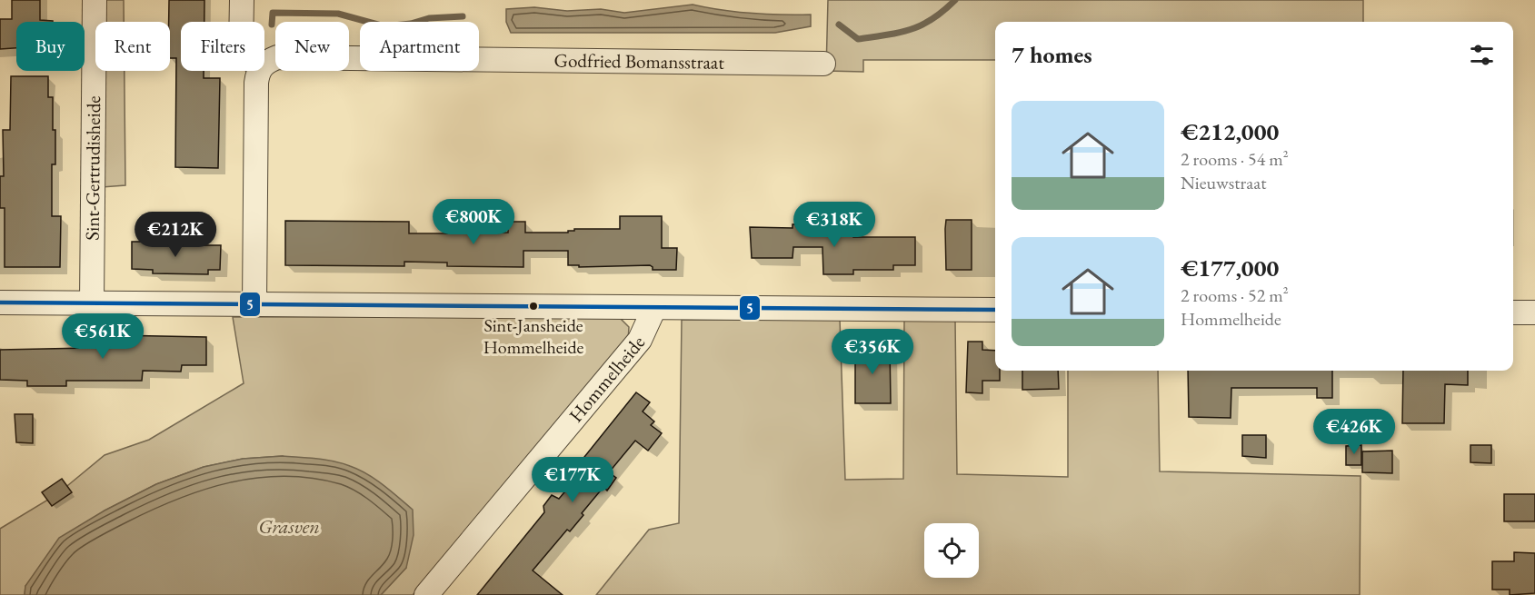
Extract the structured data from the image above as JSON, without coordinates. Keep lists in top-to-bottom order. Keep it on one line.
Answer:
{"streets":{"street":["Godfried Bomansstraat","Sint-Gertrudisheide","Hommelheide"]},"water":["Grasven"],"places":["Sint-Jansheide Hommelheide"],"lines":["transit line 5"],"page":{"chip":["Buy","Rent","Filters","New","Apartment"],"heading":"7 homes","list":[{"name":"€212,000","note":"2 rooms · 54 m² · Nieuwstraat"},{"name":"€177,000","note":"2 rooms · 52 m² · Hommelheide"}],"price":["€800K","€318K","€212K","€561K","€356K","€426K","€177K"]}}
